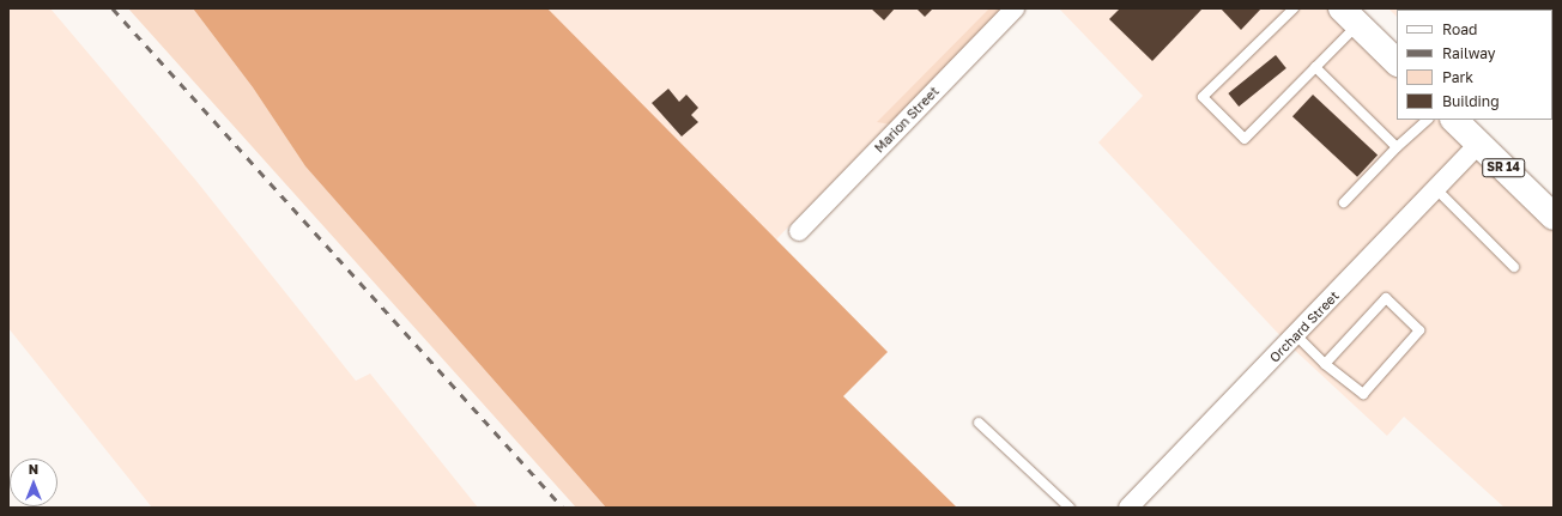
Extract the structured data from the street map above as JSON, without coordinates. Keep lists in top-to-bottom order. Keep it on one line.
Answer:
{"streets":{"main road":["SR 14"],"street":["Marion Street","Orchard Street"]},"crossings":[["SR 14","Orchard Street"]],"legend":["Road","Railway","Park","Building"],"north":"top"}
